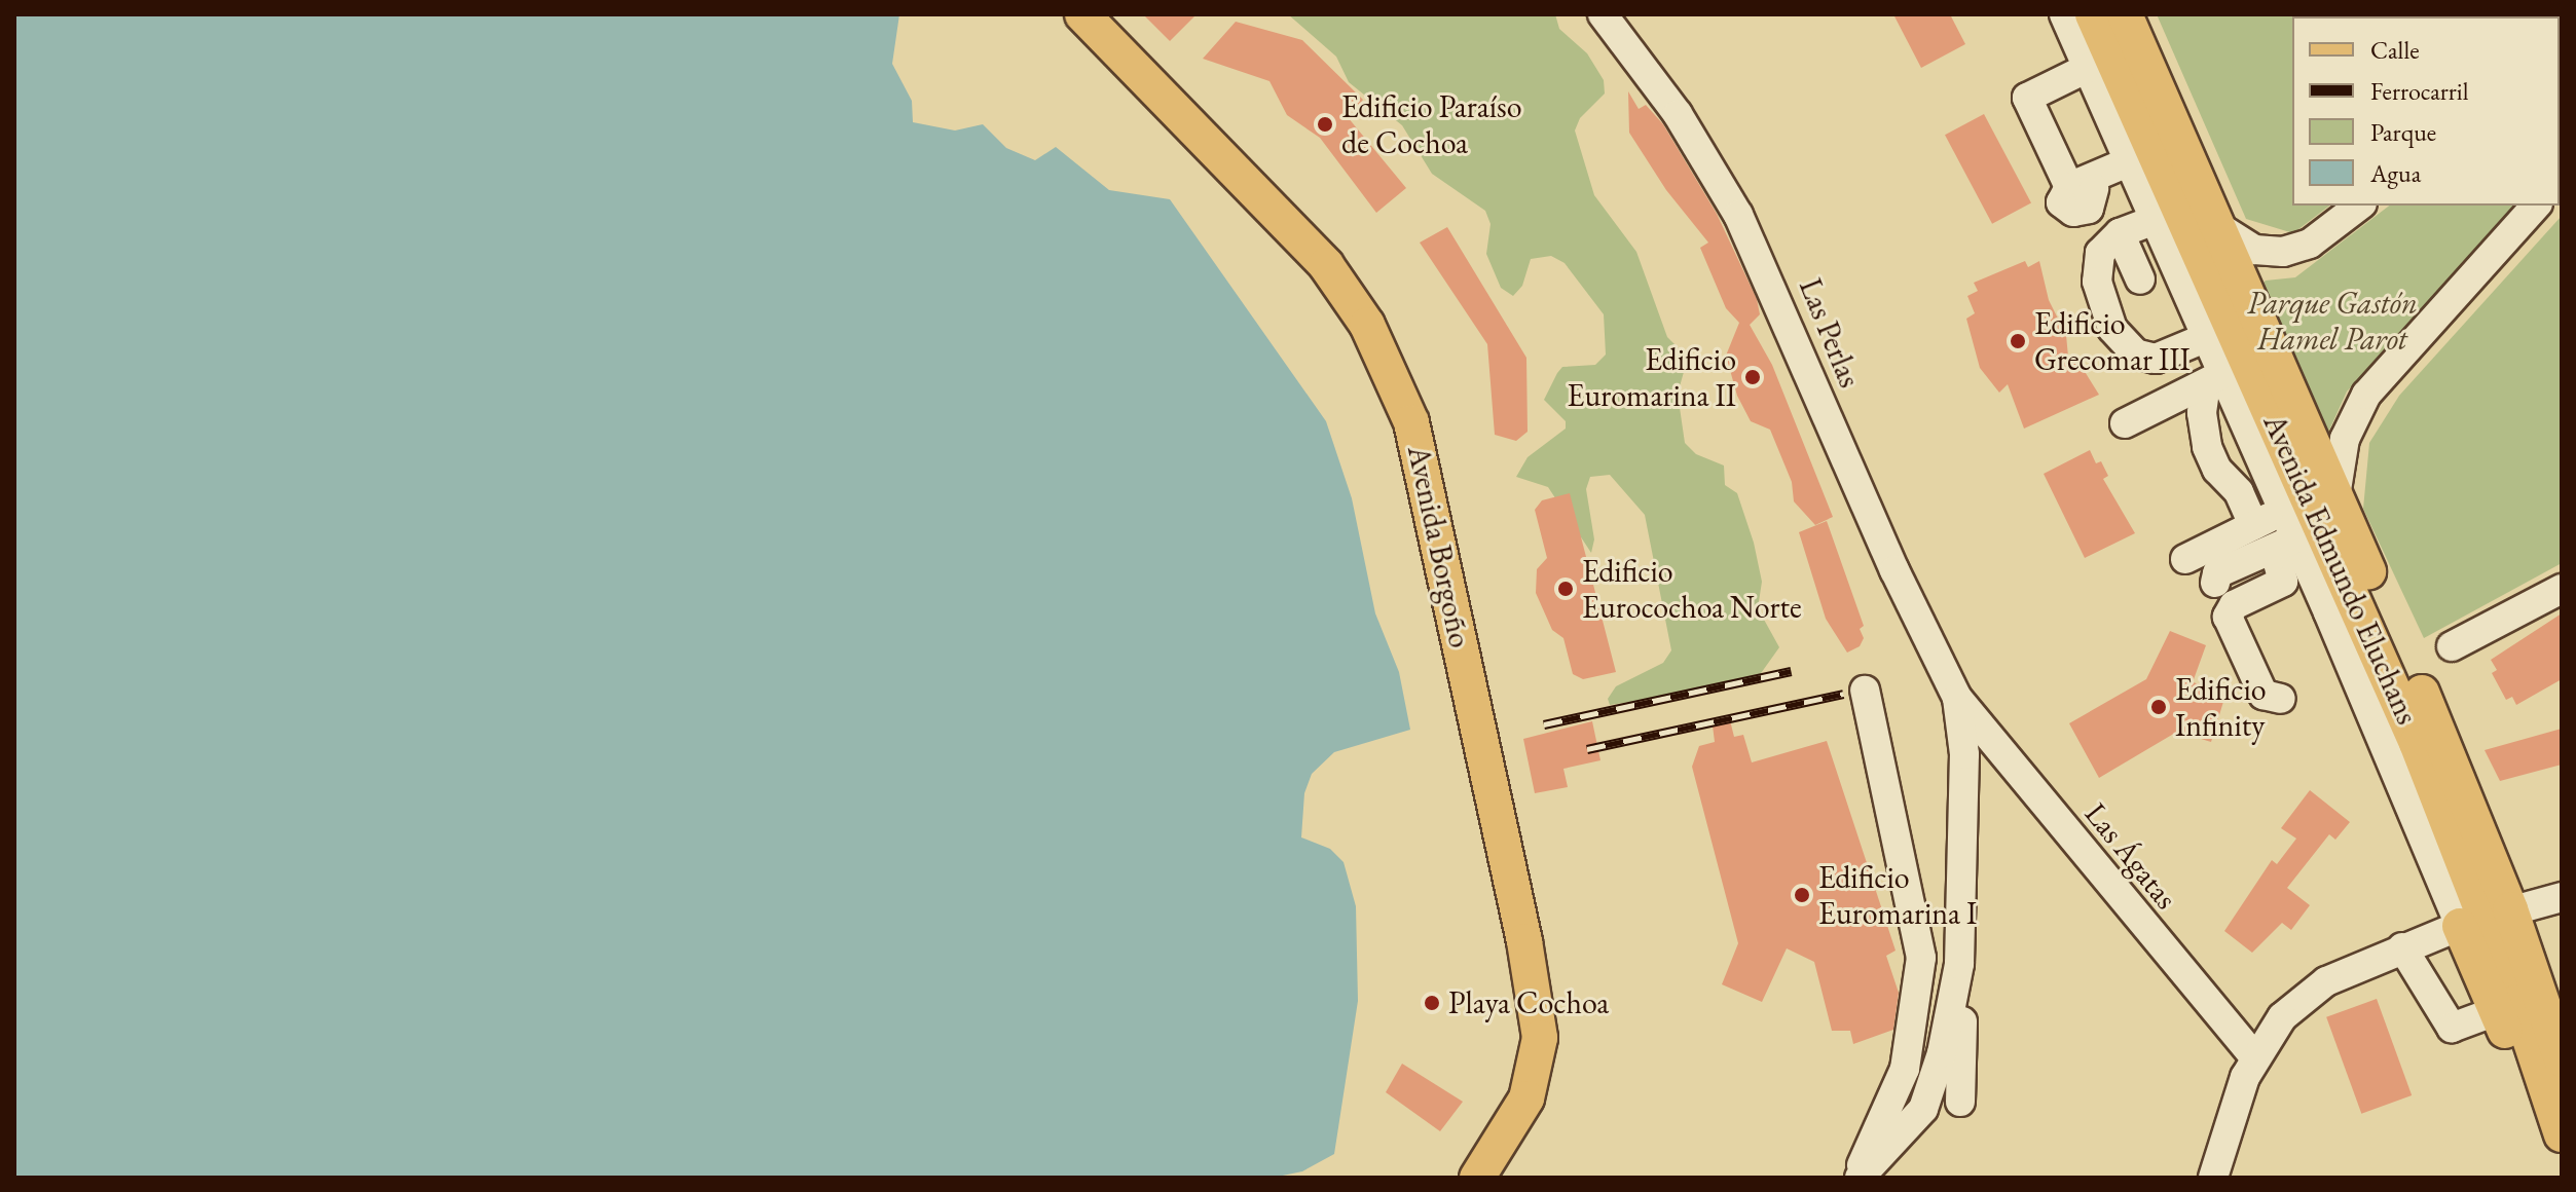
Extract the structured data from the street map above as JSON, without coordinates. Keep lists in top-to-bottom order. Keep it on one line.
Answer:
{"streets":{"main road":["Avenida Borgoño","Avenida Edmundo Eluchans"],"street":["Las Perlas","Las Ágatas"]},"crossings":[["Las Perlas","Las Ágatas"]],"parks":["Parque Gastón Hamel Parot"],"places":["Edificio Paraíso de Cochoa","Edificio Grecomar III","Edificio Euromarina II","Edificio Eurocochoa Norte","Edificio Infinity","Edificio Euromarina I","Playa Cochoa"],"legend":["Calle","Ferrocarril","Parque","Agua"]}
